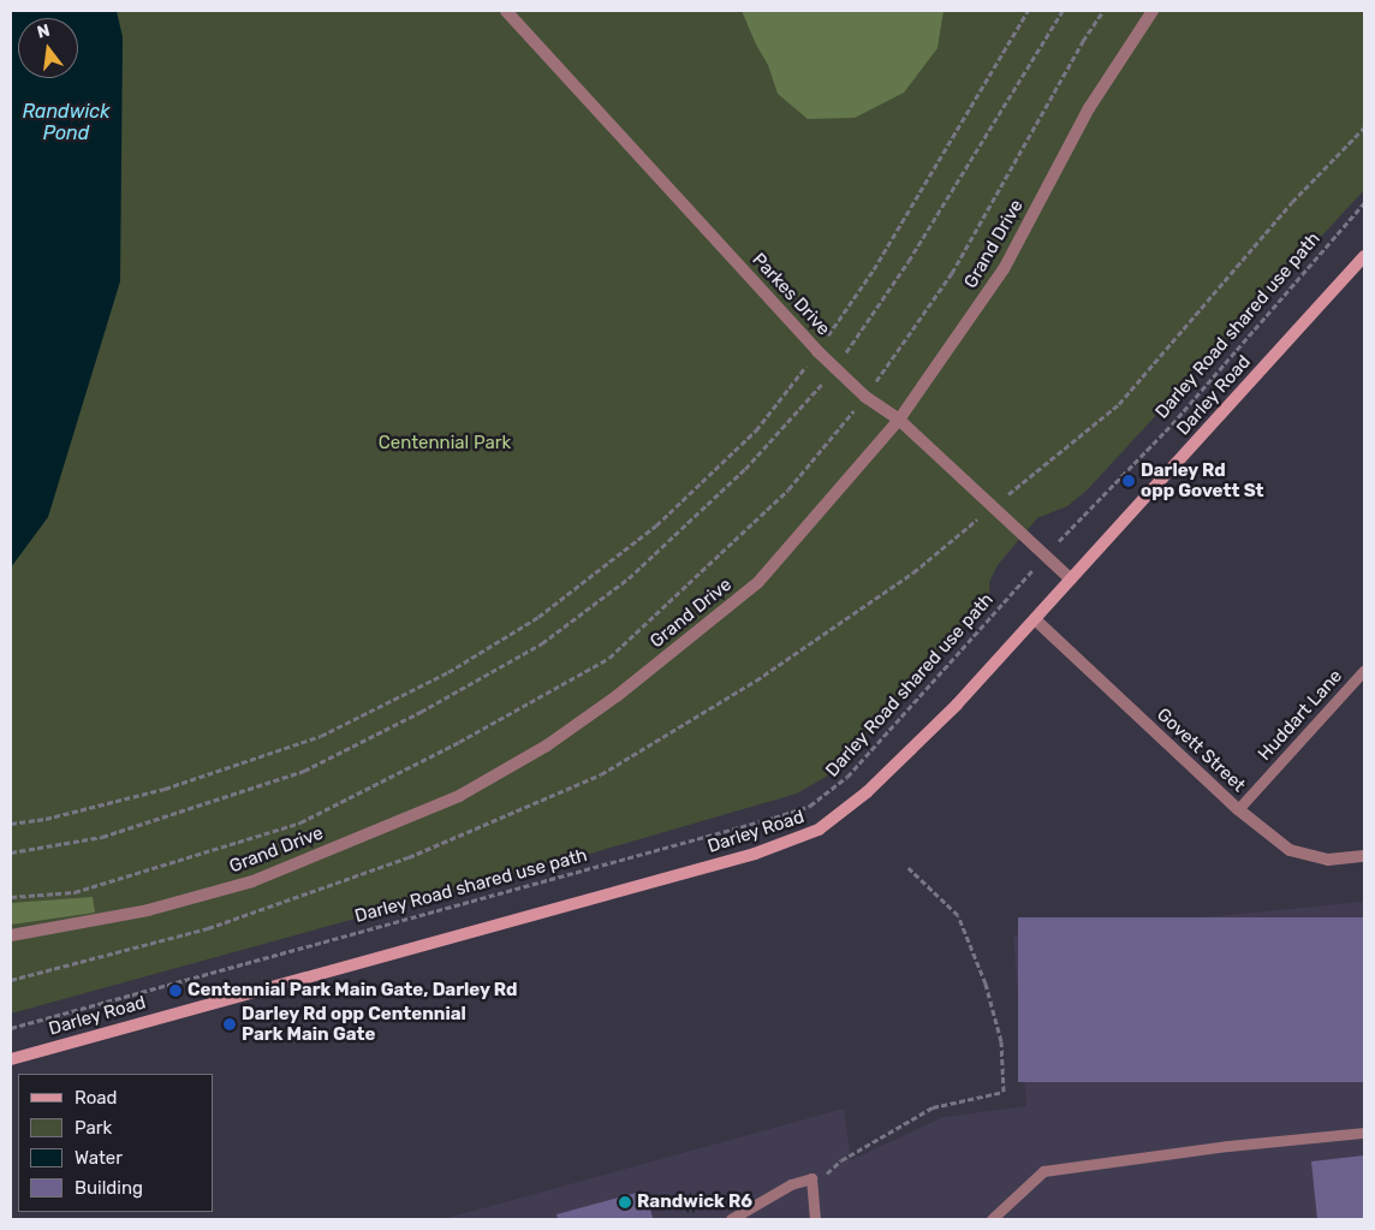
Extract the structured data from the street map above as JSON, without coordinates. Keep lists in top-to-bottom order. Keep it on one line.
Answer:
{"streets":{"main road":["Darley Road"],"street":["Grand Drive","Parkes Drive","Govett Street"],"lane":["Huddart Lane"],"path":["Darley Road shared use path"]},"crossings":[["Grand Drive","Parkes Drive"],["Parkes Drive","Darley Road shared use path"],["Parkes Drive","Darley Road"],["Darley Road","Govett Street"],["Huddart Lane","Govett Street"]],"water":["Randwick Pond"],"parks":["Centennial Park"],"places":["Darley Rd opp Govett St","Centennial Park Main Gate, Darley Rd","Darley Rd opp Centennial Park Main Gate","Randwick R6"],"legend":["Road","Park","Water","Building"],"north":"top"}
